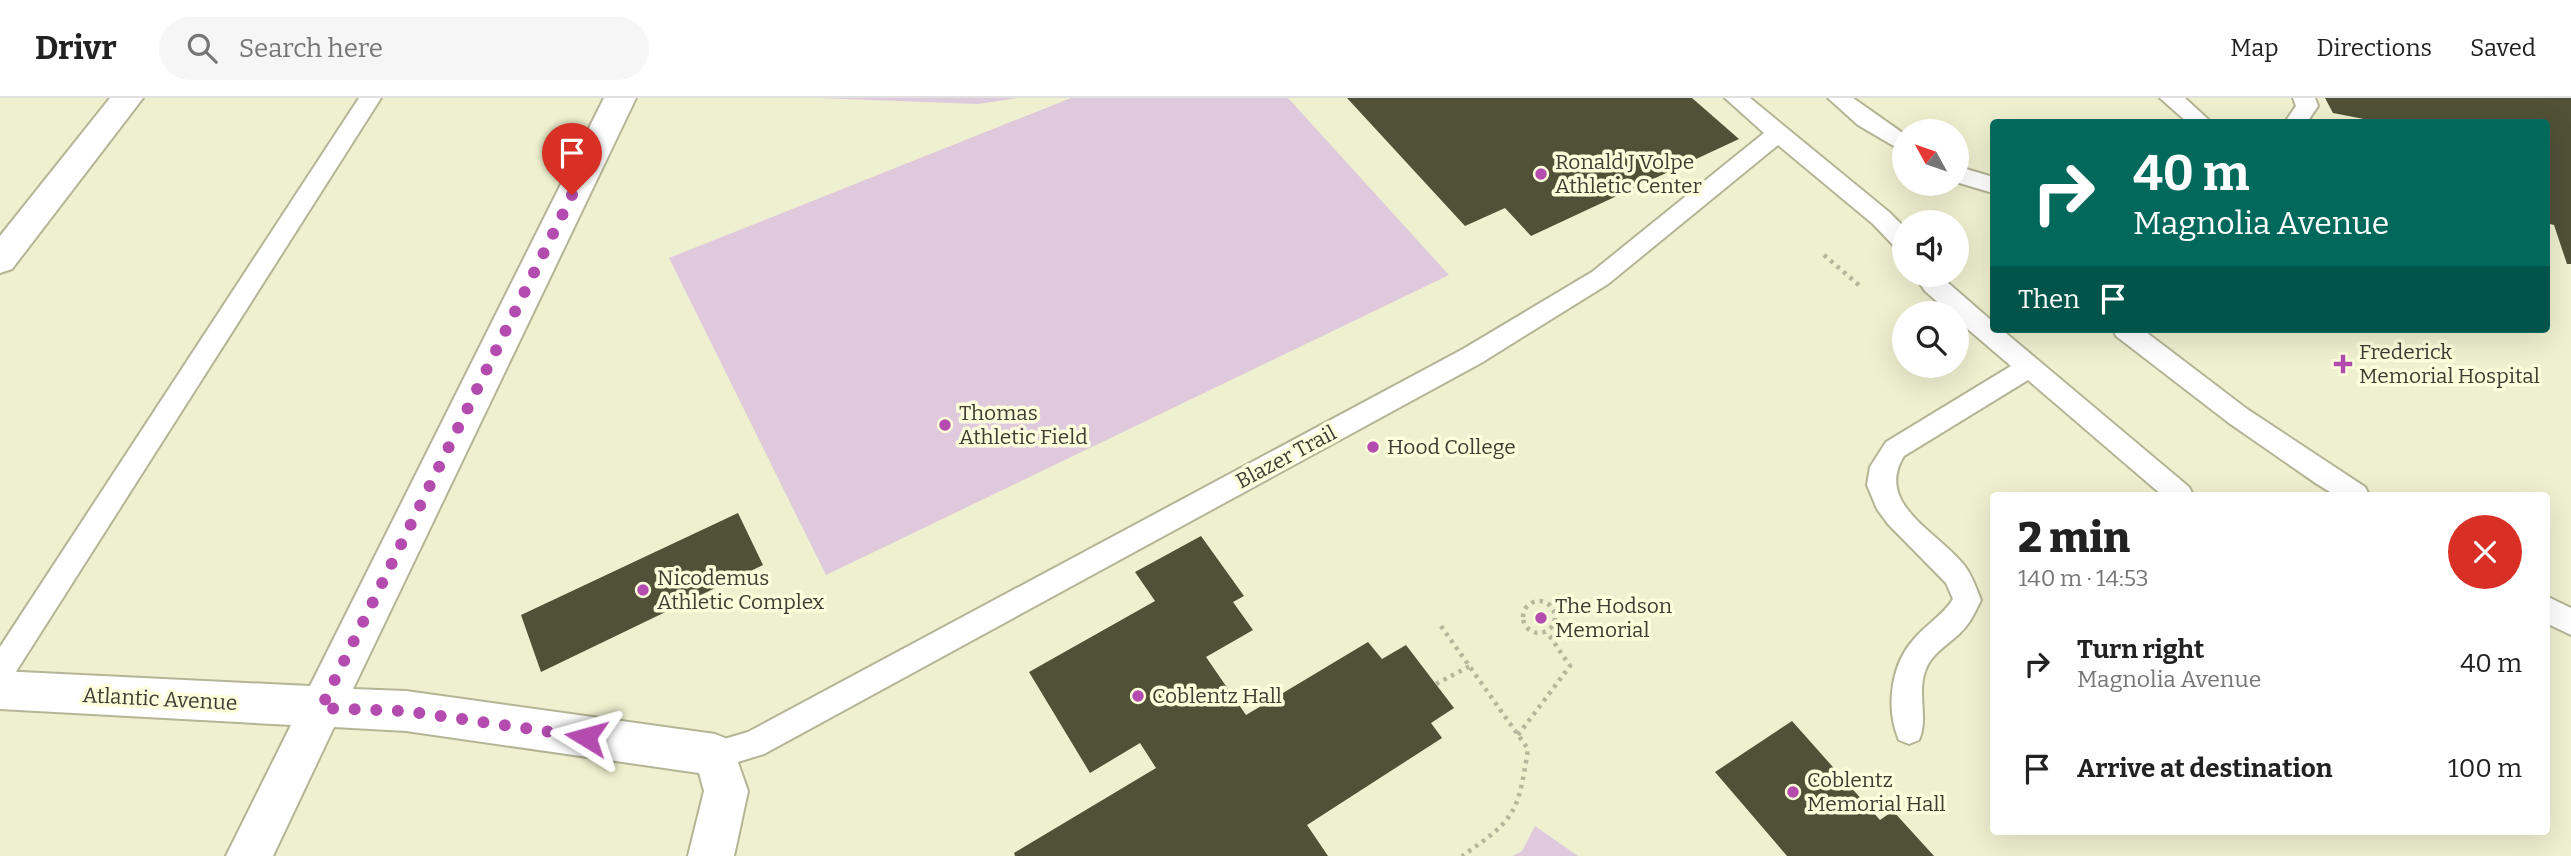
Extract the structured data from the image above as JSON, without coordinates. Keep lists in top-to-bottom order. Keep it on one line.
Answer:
{"streets":{"street":["Atlantic Avenue"],"lane":["Blazer Trail"]},"crossings":[["Blazer Trail","Atlantic Avenue"]],"places":{"other":["Ronald J Volpe Athletic Center","Thomas Athletic Field","Hood College","Nicodemus Athletic Complex","The Hodson Memorial","Coblentz Hall","Coblentz Memorial Hall"],"health":["Frederick Memorial Hospital"]},"north":"top left","page":{"header":"Drivr","search":"Search here","nav":["Map","Directions","Saved"],"turn":["40 m","Magnolia Avenue"],"then":"Then","heading":["2 min","140 m · 14:53"],"list":[{"name":"Turn right","note":"Magnolia Avenue","value":"40 m"},{"name":"Arrive at destination","value":"100 m"}]}}
